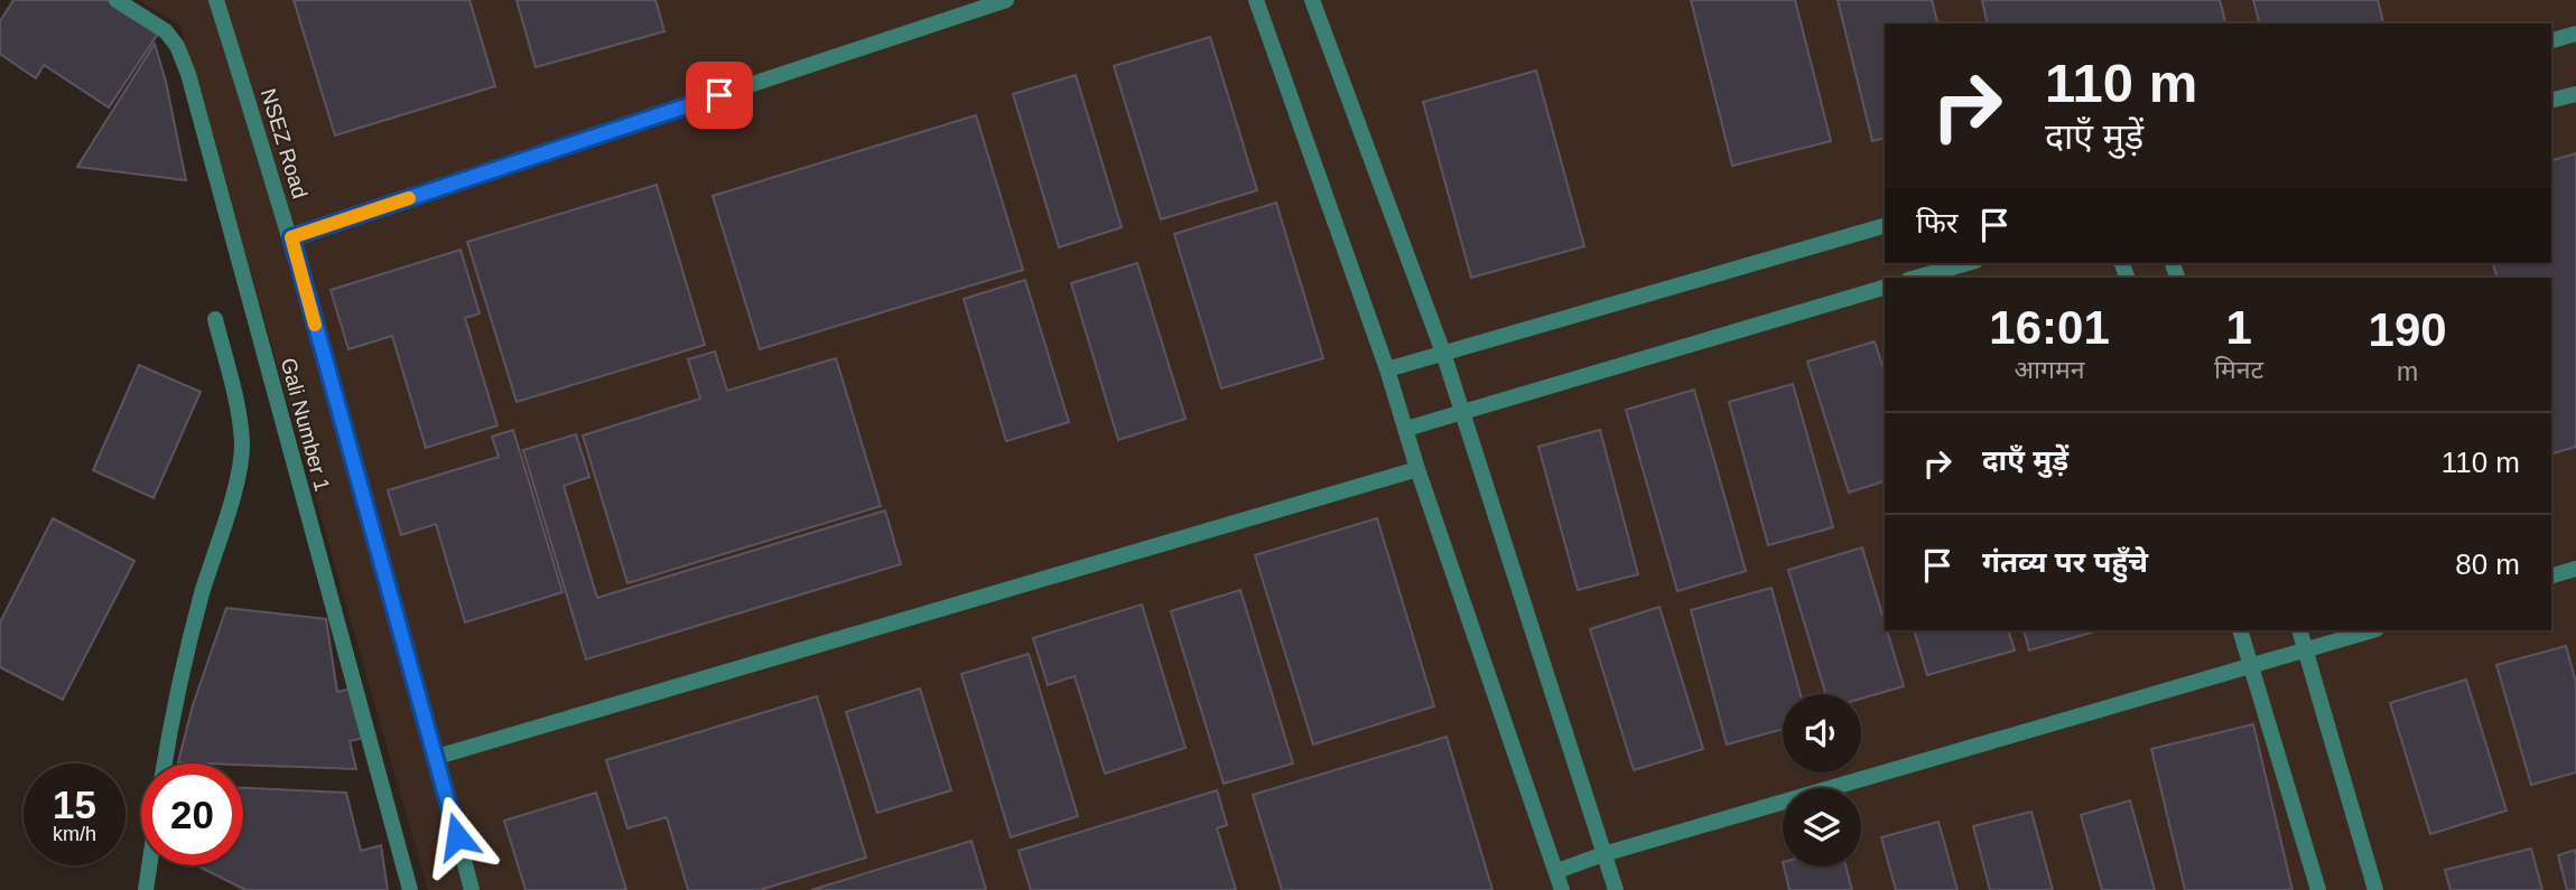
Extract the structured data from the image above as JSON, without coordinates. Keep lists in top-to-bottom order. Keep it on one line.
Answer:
{"streets":{"street":["NSEZ Road","Gali Number 1"]},"page":{"turn":["110 m","दाएँ मुड़ें"],"then":"फिर","eta":["16:01","आगमन","1","मिनट","190","m"],"list":[{"name":"दाएँ मुड़ें","value":"110 m"},{"name":"गंतव्य पर पहुँचे","value":"80 m"}],"speed":"15 km/h","limit":"20"}}
